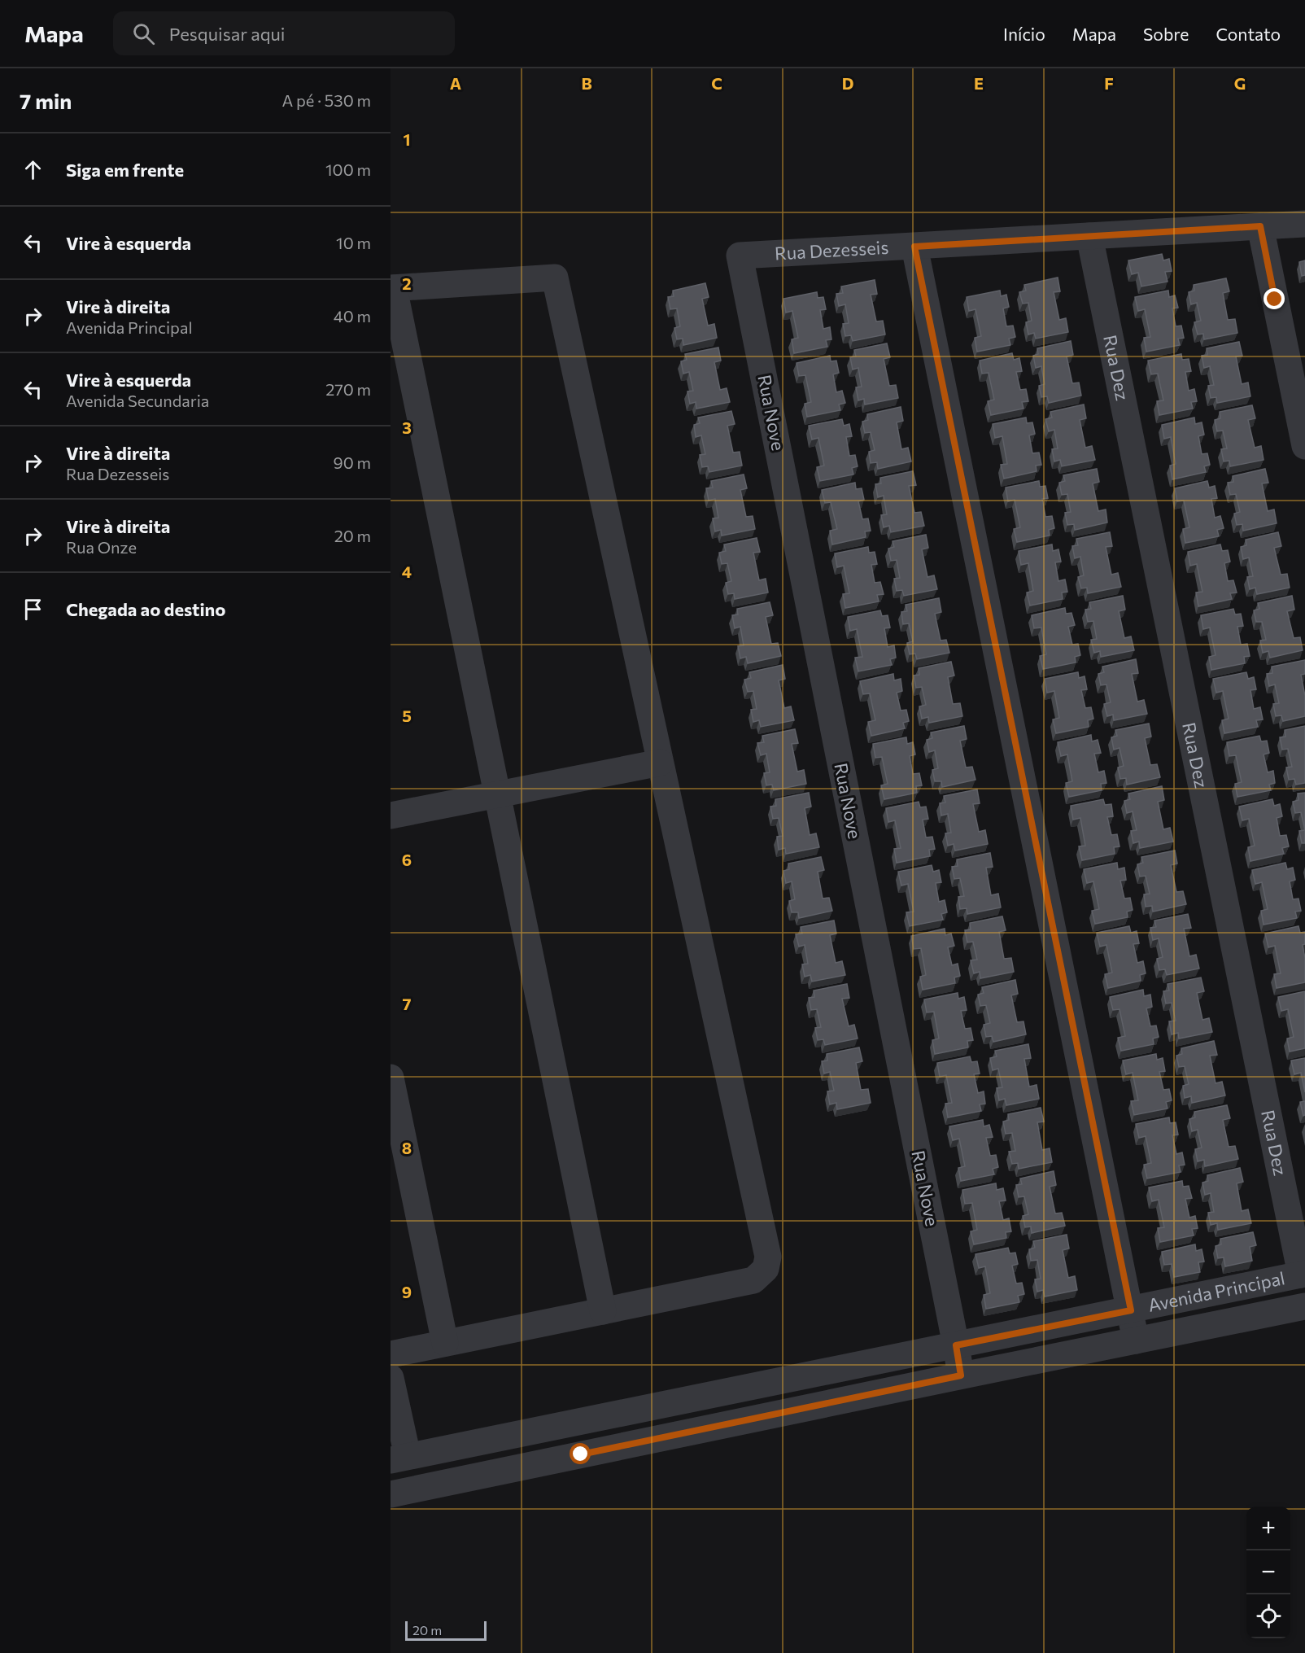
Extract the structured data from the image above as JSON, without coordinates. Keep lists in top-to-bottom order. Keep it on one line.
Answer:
{"streets":{"street":["Rua Dezesseis","Rua Dez","Rua Nove","Avenida Principal"]},"crossings":[["Rua Dezesseis","Rua Dez"],["Rua Dezesseis","Rua Nove"],["Rua Dez","Avenida Principal"],["Rua Nove","Avenida Principal"]],"scale_bar":"20 m","page":{"header":"Mapa","search":"Pesquisar aqui","nav":["Início","Mapa","Sobre","Contato"],"heading":["7 min","A pé · 530 m"],"list":[["Siga em frente","100 m"],["Vire à esquerda","10 m"],["Vire à direita","Avenida Principal","40 m"],["Vire à esquerda","Avenida Secundaria","270 m"],["Vire à direita","Rua Dezesseis","90 m"],["Vire à direita","Rua Onze","20 m"],"Chegada ao destino"],"map_buttons":["+","−"],"scale":"20 m"},"grid":{"columns":["A","B","C","D","E","F","G"],"rows":["1","2","3","4","5","6","7","8","9"]}}
